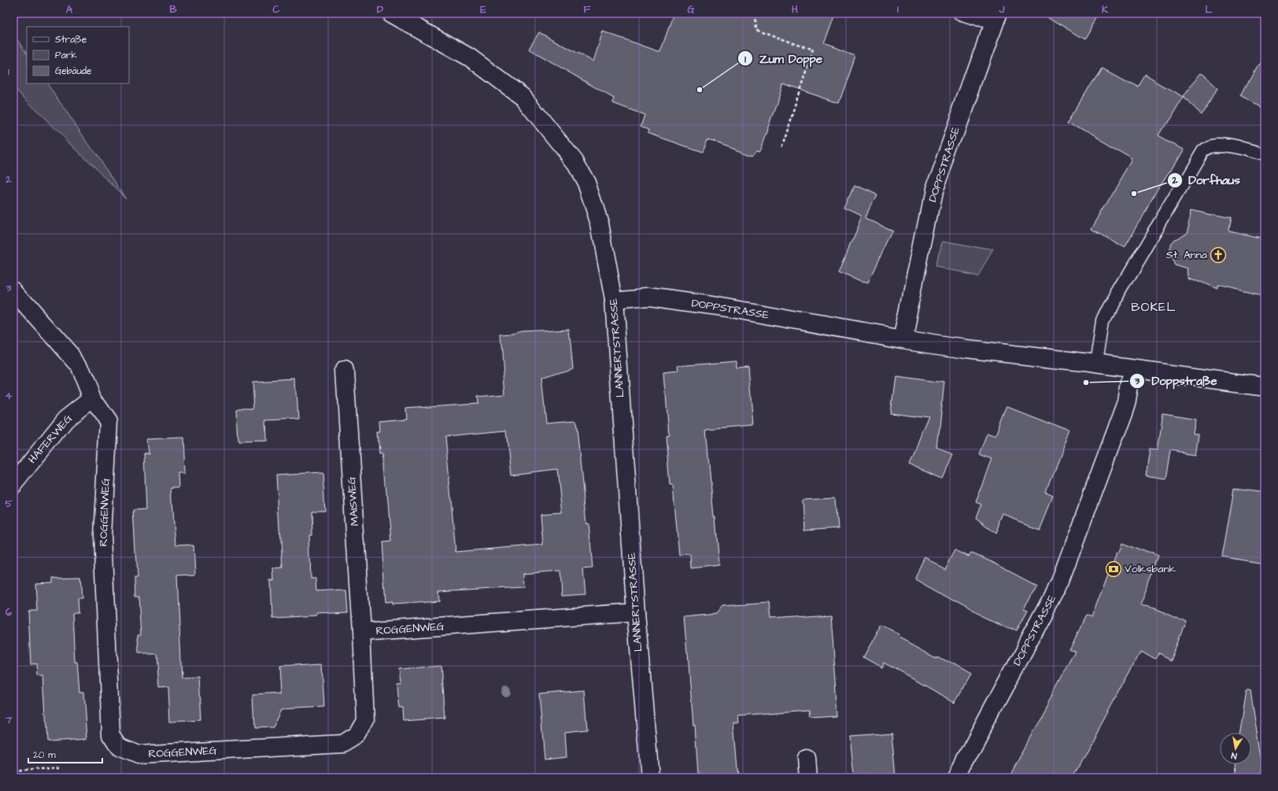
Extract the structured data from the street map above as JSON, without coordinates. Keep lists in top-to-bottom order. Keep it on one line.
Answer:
{"streets":{"street":["DOPPSTRASSE","LANNERTSTRASSE","HAFERWEG","MAISWEG","ROGGENWEG"]},"crossings":[["DOPPSTRASSE","LANNERTSTRASSE"],["LANNERTSTRASSE","ROGGENWEG"],["HAFERWEG","ROGGENWEG"],["MAISWEG","ROGGENWEG"]],"districts":["BOKEL"],"places":{"other":["Zum Doppe","Dorfhaus","Doppstraße"],"church":["St. Anna"],"bank":["Volksbank"]},"legend":["Straße","Park","Gebäude"],"scale_bar":"20 m","north":"bottom","grid":{"columns":["A","B","C","D","E","F","G","H","I","J","K","L"],"rows":["1","2","3","4","5","6","7"]}}
